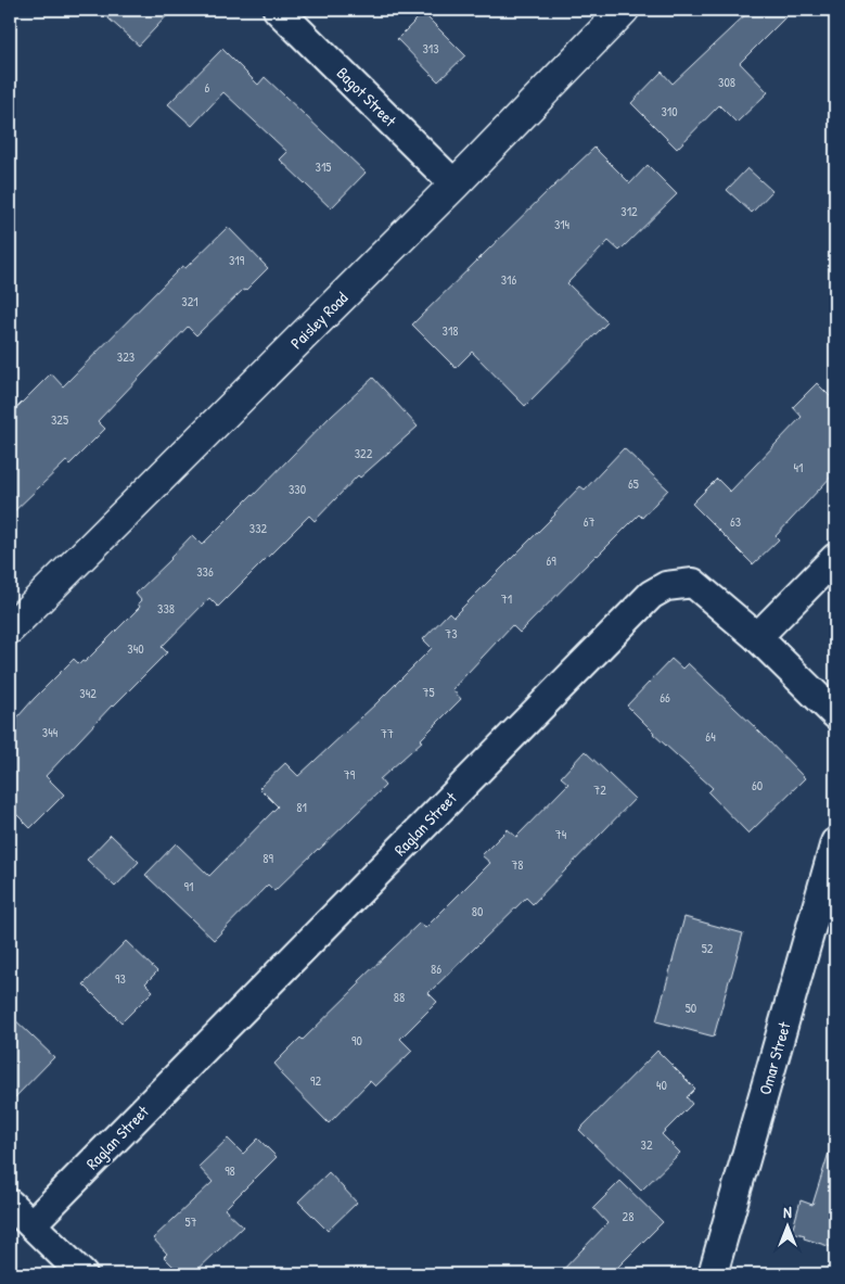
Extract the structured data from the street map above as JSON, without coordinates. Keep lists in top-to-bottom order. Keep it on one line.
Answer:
{"streets":{"main road":["Paisley Road"],"street":["Bagot Street","Raglan Street","Omar Street"]},"crossings":[["Bagot Street","Paisley Road"]],"house_numbers":["313","308","6","310","315","312","314","319","316","321","318","323","325","322","41","65","330","67","63","332","69","336","71","338","73","340","75","342","66","344","77","64","79","60","72","81","74","89","78","91","80","52","86","93","88","50","90","92","40","32","98","28","57"],"north":"top"}
